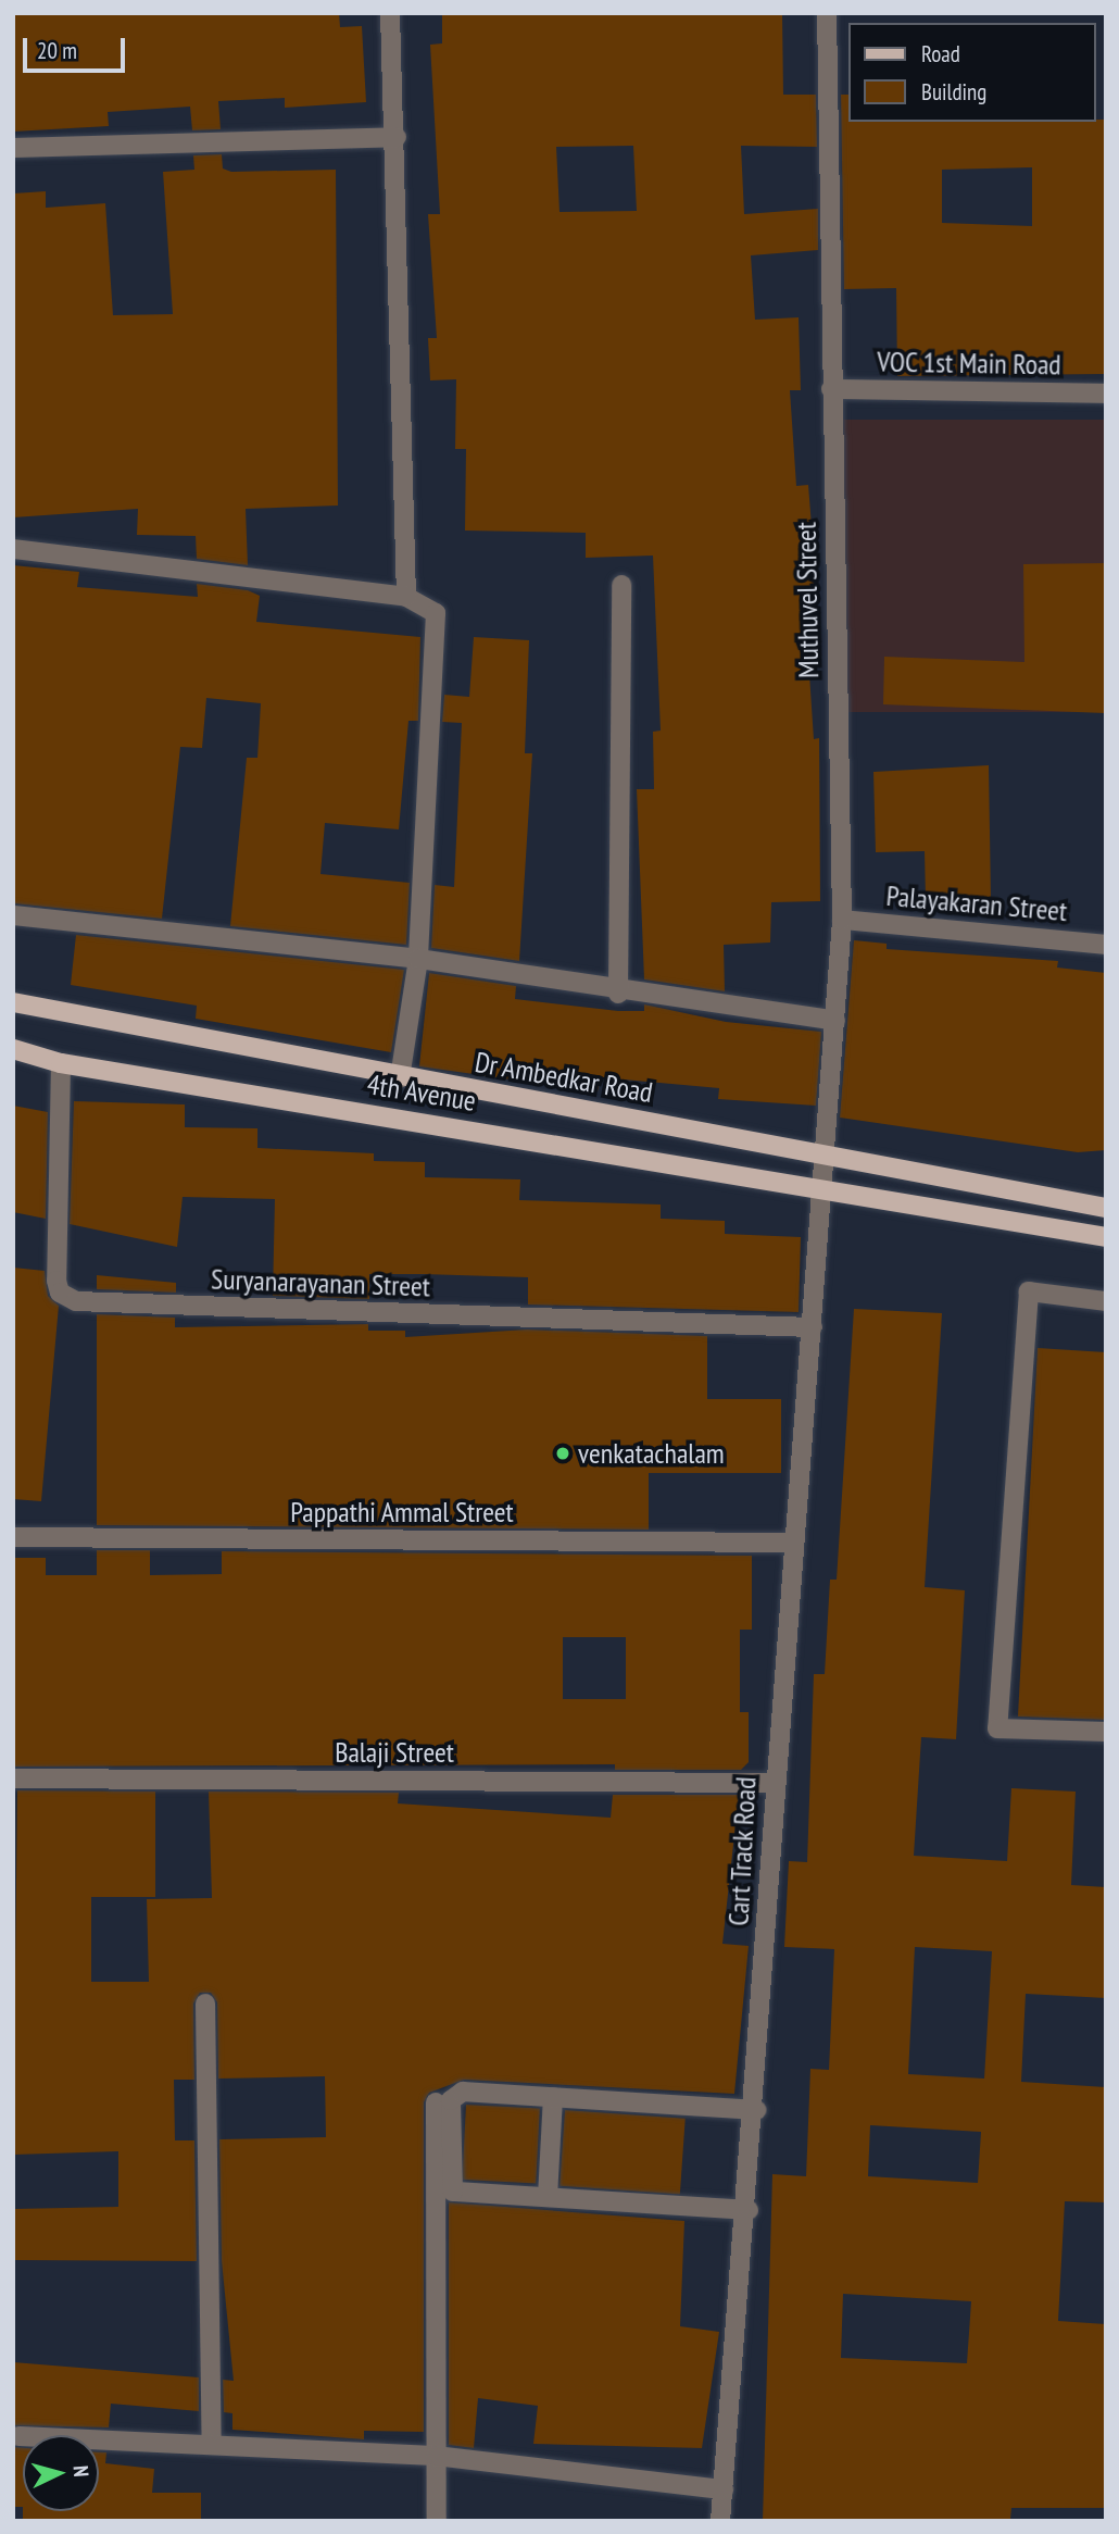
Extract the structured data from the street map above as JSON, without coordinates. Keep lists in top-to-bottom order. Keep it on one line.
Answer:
{"streets":{"main road":["Dr Ambedkar Road","4th Avenue"],"street":["VOC 1st Main Road","Muthuvel Street","Palayakaran Street","Suryanarayanan Street","Pappathi Ammal Street","Balaji Street","Cart Track Road"]},"crossings":[["VOC 1st Main Road","Muthuvel Street"],["Muthuvel Street","Palayakaran Street"],["Muthuvel Street","Dr Ambedkar Road"],["Muthuvel Street","4th Avenue"],["Muthuvel Street","Cart Track Road"],["4th Avenue","Suryanarayanan Street"],["4th Avenue","Cart Track Road"],["Suryanarayanan Street","Cart Track Road"],["Pappathi Ammal Street","Cart Track Road"],["Balaji Street","Cart Track Road"]],"places":["venkatachalam"],"legend":["Road","Building"],"scale_bar":"20 m","north":"right"}
